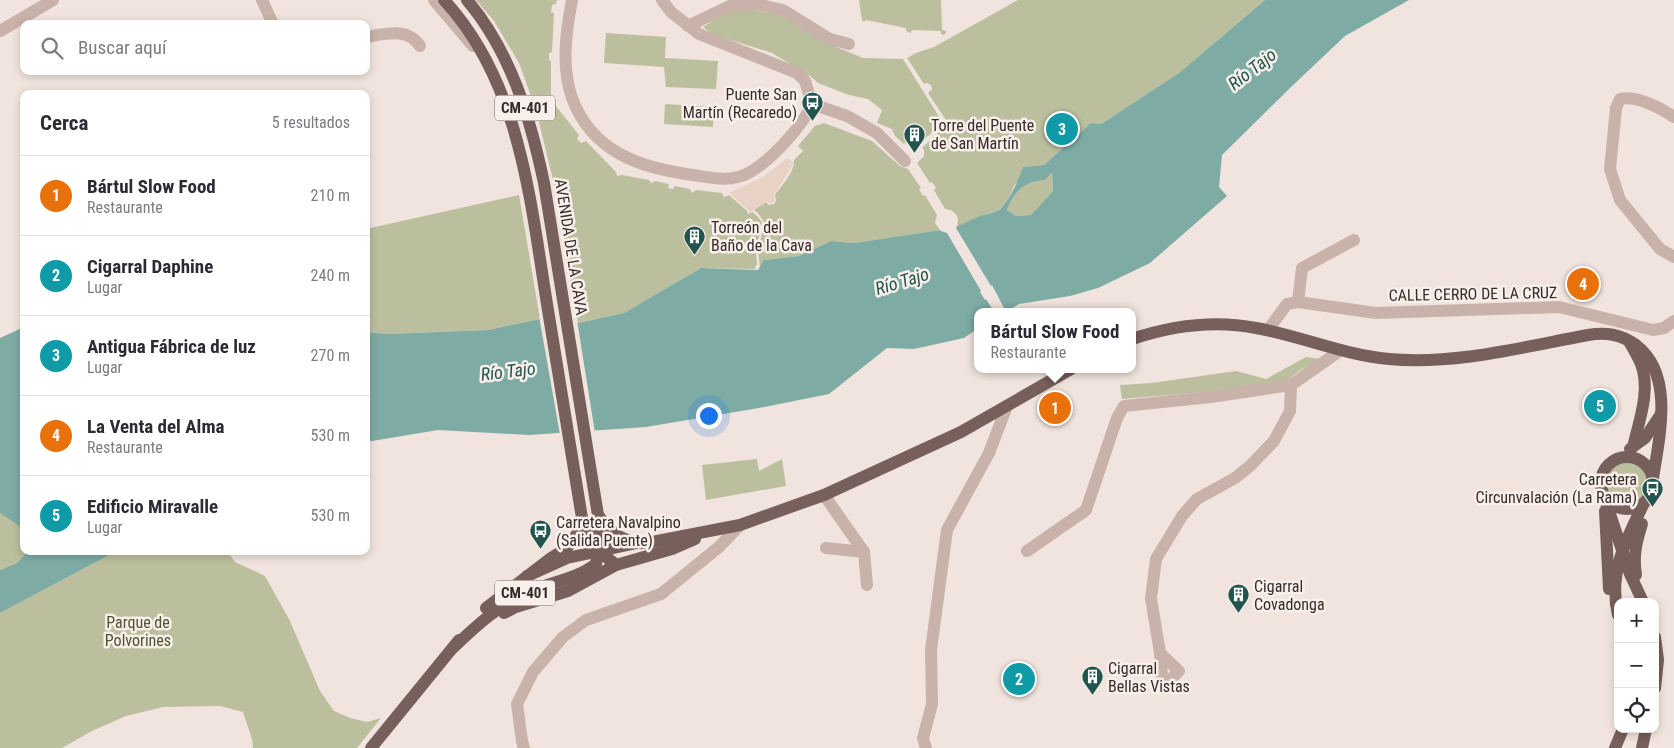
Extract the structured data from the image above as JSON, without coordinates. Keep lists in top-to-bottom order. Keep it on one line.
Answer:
{"streets":{"main road":["CM-401","AVENIDA DE LA CAVA"],"street":["CALLE CERRO DE LA CRUZ"]},"crossings":[["CM-401","AVENIDA DE LA CAVA"]],"water":["Río Tajo"],"parks":["Parque de Polvorines"],"places":{"bus stop":["Puente San Martín (Recaredo)","Carretera Circunvalación (La Rama)","Carretera Navalpino (Salida Puente)"],"building":["Torre del Puente de San Martín","Torreón del Baño de la Cava","Cigarral Covadonga","Cigarral Bellas Vistas"]},"page":{"search":"Buscar aquí","heading":["Cerca","5 resultados"],"pins":["3","4","5","1","2"],"list":[{"mark":"1","name":"Bártul Slow Food","note":"Restaurante","value":"210 m"},{"mark":"2","name":"Cigarral Daphine","note":"Lugar","value":"240 m"},{"mark":"3","name":"Antigua Fábrica de luz","note":"Lugar","value":"270 m"},{"mark":"4","name":"La Venta del Alma","note":"Restaurante","value":"530 m"},{"mark":"5","name":"Edificio Miravalle","note":"Lugar","value":"530 m"}],"popup":["Bártul Slow Food","Restaurante"],"map_buttons":["+","−"]}}
